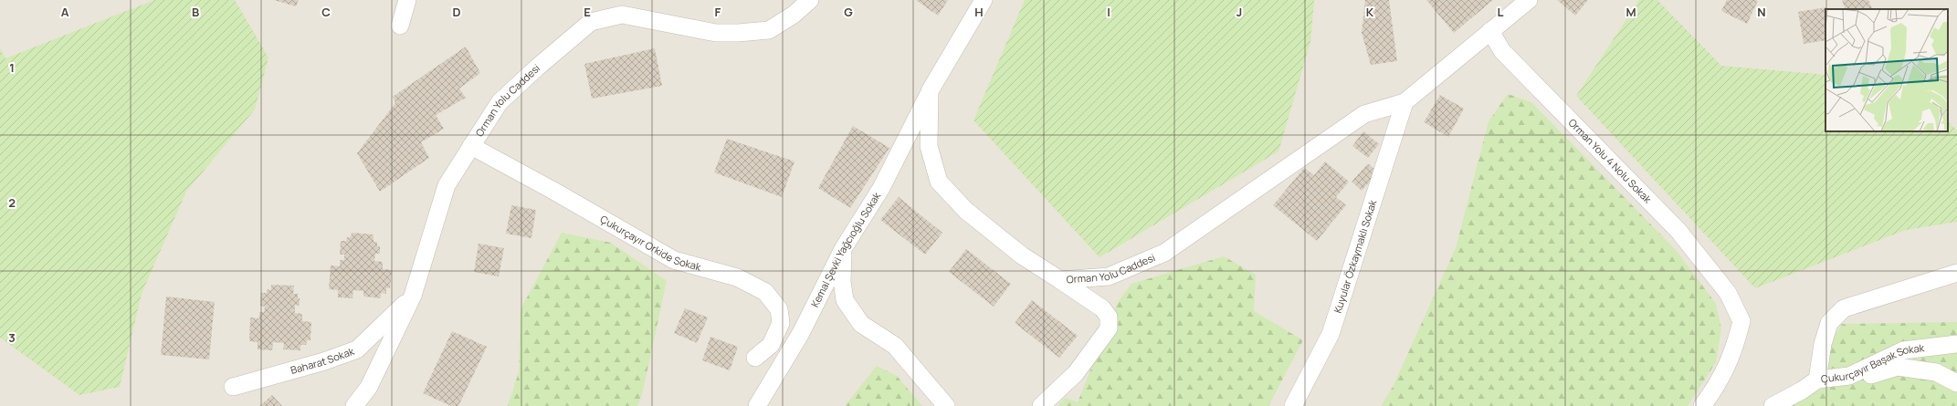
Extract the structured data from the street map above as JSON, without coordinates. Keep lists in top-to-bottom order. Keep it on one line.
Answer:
{"streets":{"street":["Orman Yolu Caddesi","Orman Yolu 4 Nolu Sokak","Çukurçayır Orkide Sokak","Kemal Şevki Yağcıoğlu Sokak","Kuyular Özkaymaklı Sokak","Baharat Sokak","Çukurçayır Başak Sokak"]},"crossings":[["Orman Yolu Caddesi","Çukurçayır Orkide Sokak"],["Orman Yolu Caddesi","Kemal Şevki Yağcıoğlu Sokak"],["Orman Yolu Caddesi","Kuyular Özkaymaklı Sokak"],["Orman Yolu Caddesi","Baharat Sokak"]],"grid":{"columns":["A","B","C","D","E","F","G","H","I","J","K","L","M","N"],"rows":["1","2","3"]}}
